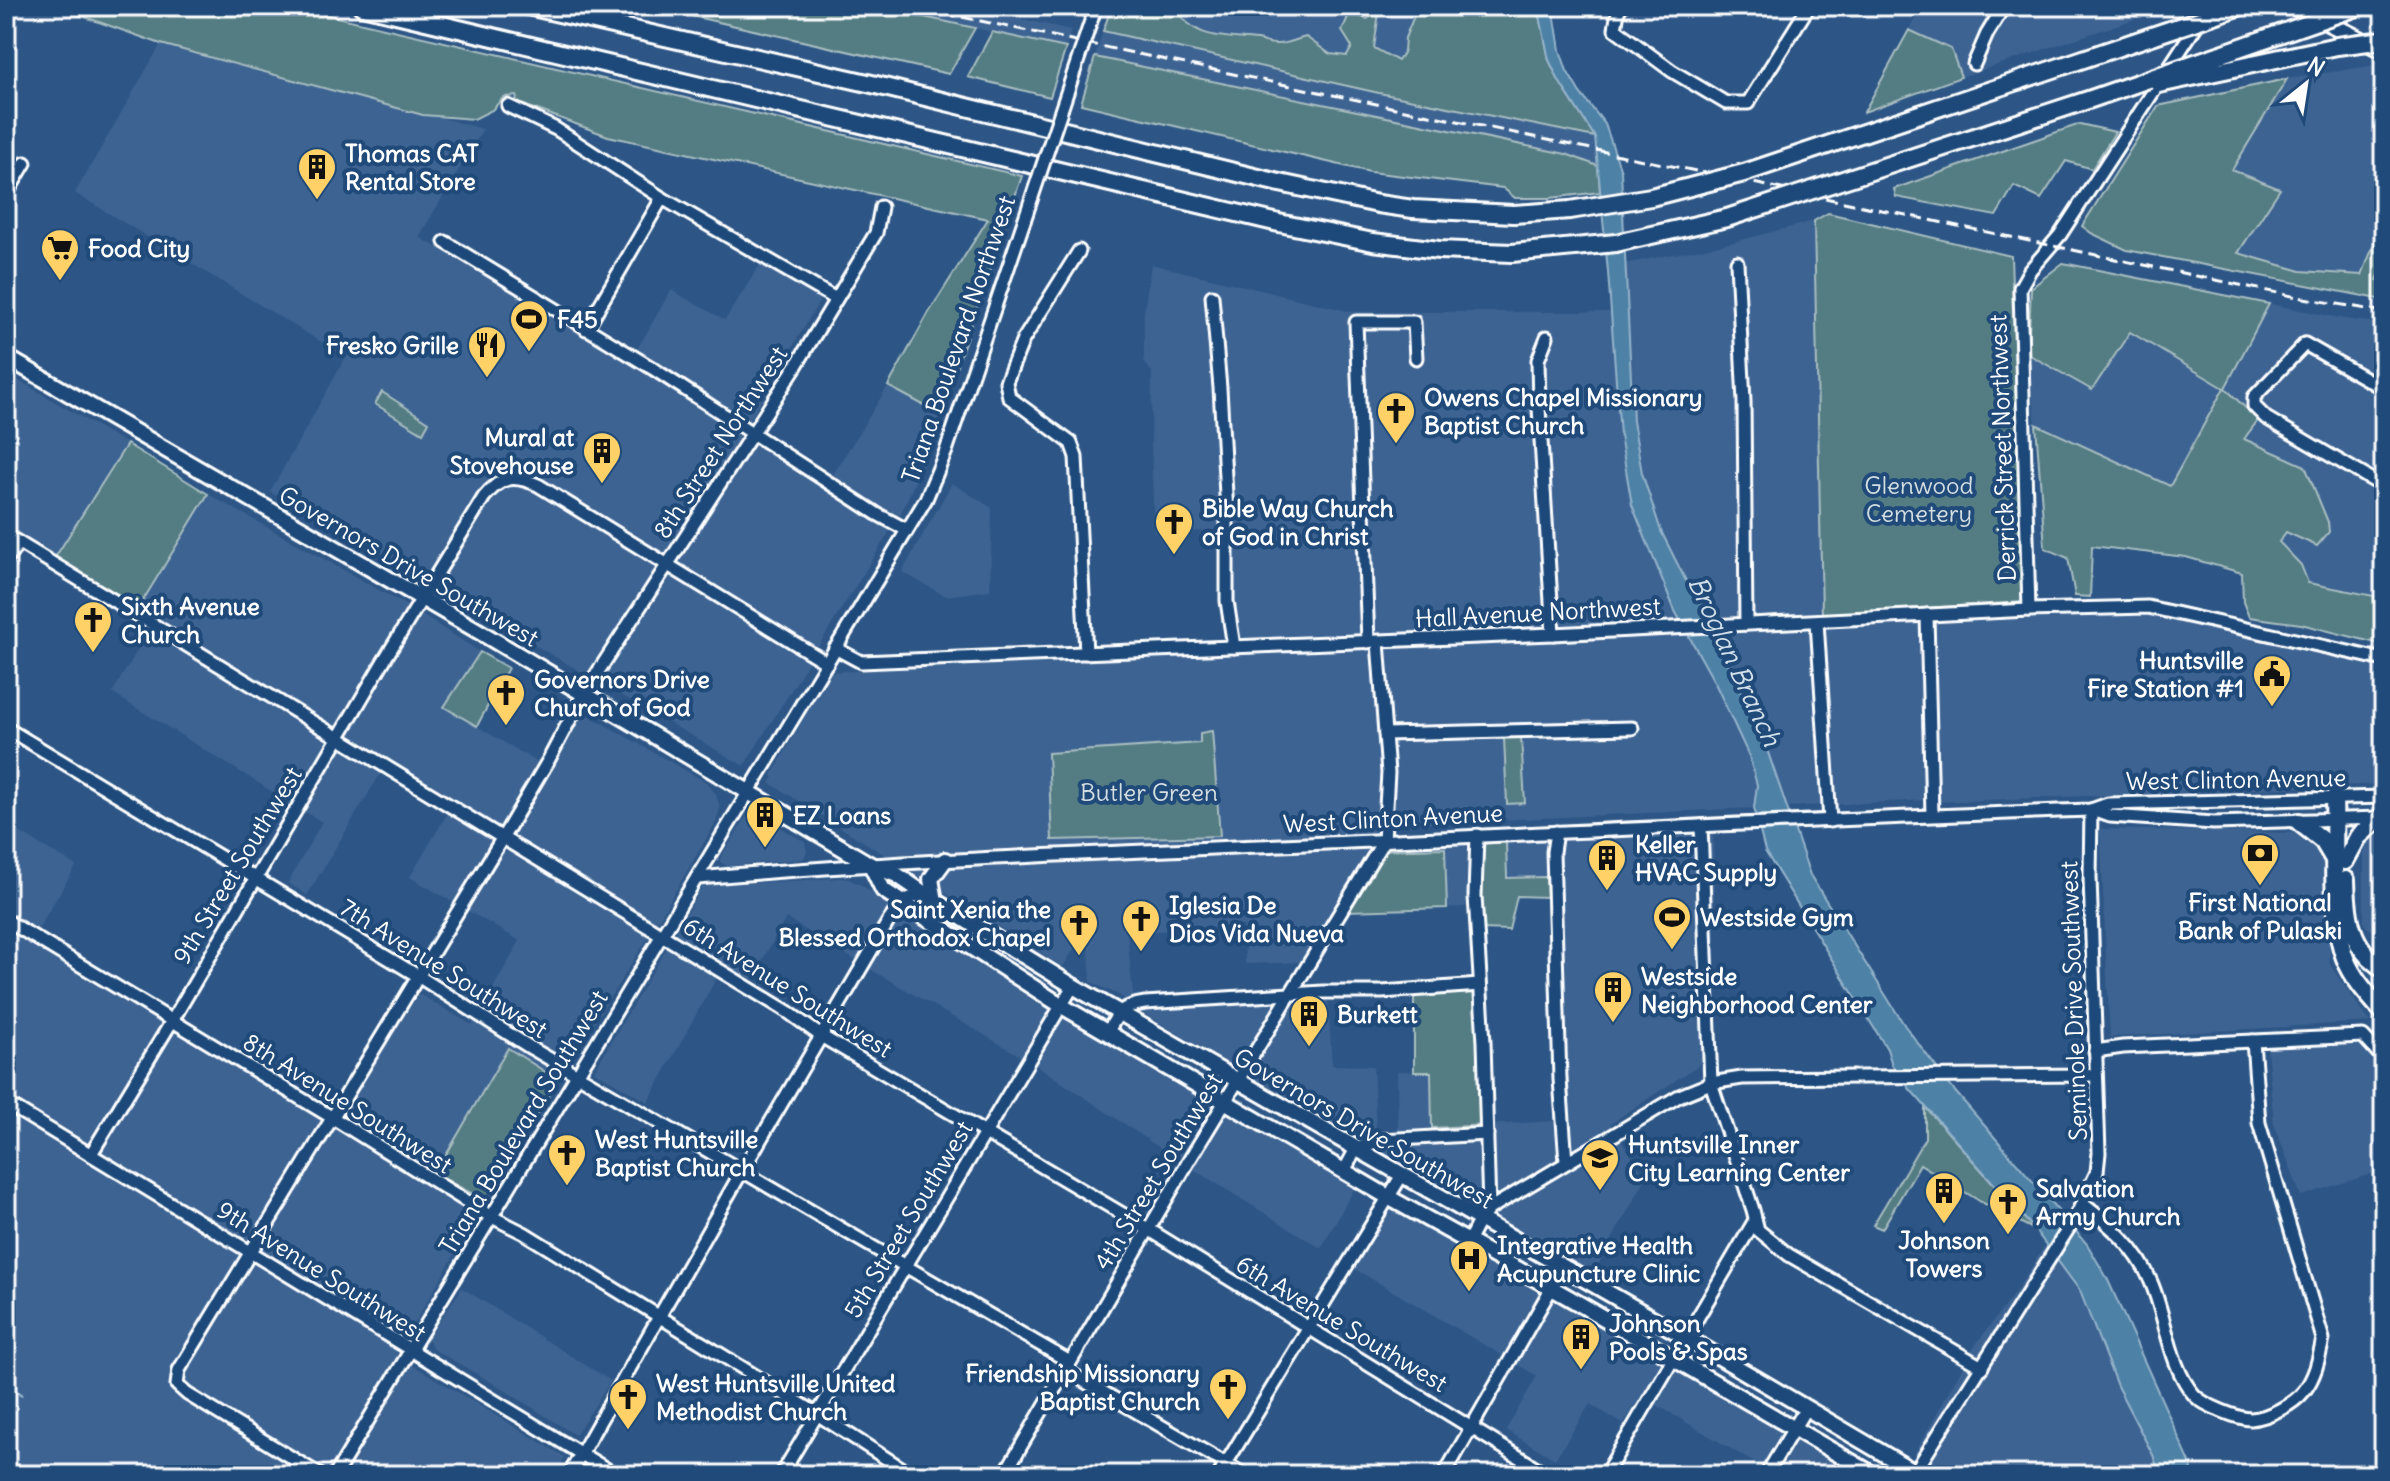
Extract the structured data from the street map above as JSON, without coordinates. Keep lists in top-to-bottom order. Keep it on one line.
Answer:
{"streets":{"main road":["Governors Drive Southwest"],"street":["Triana Boulevard Northwest","8th Street Northwest","Derrick Street Northwest","Hall Avenue Northwest","West Clinton Avenue","9th Street Southwest","7th Avenue Southwest","6th Avenue Southwest","Seminole Drive Southwest","8th Avenue Southwest","Triana Boulevard Southwest","4th Street Southwest","5th Street Southwest","9th Avenue Southwest"]},"crossings":[["Triana Boulevard Northwest","Governors Drive Southwest"],["Triana Boulevard Northwest","Hall Avenue Northwest"],["Triana Boulevard Northwest","Triana Boulevard Southwest"],["8th Street Northwest","Governors Drive Southwest"],["8th Street Northwest","9th Street Southwest"],["8th Street Northwest","7th Avenue Southwest"],["8th Street Northwest","6th Avenue Southwest"],["8th Street Northwest","8th Avenue Southwest"],["8th Street Northwest","9th Avenue Southwest"],["Derrick Street Northwest","Hall Avenue Northwest"],["Governors Drive Southwest","West Clinton Avenue"],["Governors Drive Southwest","9th Street Southwest"],["Governors Drive Southwest","Seminole Drive Southwest"],["Governors Drive Southwest","Triana Boulevard Southwest"],["Governors Drive Southwest","4th Street Southwest"],["Governors Drive Southwest","5th Street Southwest"],["West Clinton Avenue","Seminole Drive Southwest"],["West Clinton Avenue","Triana Boulevard Southwest"],["West Clinton Avenue","4th Street Southwest"],["9th Street Southwest","7th Avenue Southwest"],["9th Street Southwest","6th Avenue Southwest"],["9th Street Southwest","8th Avenue Southwest"],["9th Street Southwest","9th Avenue Southwest"],["7th Avenue Southwest","Triana Boulevard Southwest"],["7th Avenue Southwest","4th Street Southwest"],["7th Avenue Southwest","5th Street Southwest"],["6th Avenue Southwest","Triana Boulevard Southwest"],["6th Avenue Southwest","4th Street Southwest"],["6th Avenue Southwest","5th Street Southwest"],["8th Avenue Southwest","Triana Boulevard Southwest"],["8th Avenue Southwest","5th Street Southwest"],["Triana Boulevard Southwest","9th Avenue Southwest"]],"water":["Broglan Branch"],"parks":["Glenwood Cemetery","Butler Green"],"places":{"building":["Thomas CAT Rental Store","Mural at Stovehouse","EZ Loans","Keller HVAC Supply","Westside Neighborhood Center","Burkett","Johnson Towers","Johnson Pools & Spas"],"supermarket":["Food City"],"sports":["F45","Westside Gym"],"restaurant":["Fresko Grille"],"church":["Owens Chapel Missionary Baptist Church","Bible Way Church of God in Christ","Sixth Avenue Church","Governors Drive Church of God","Iglesia De Dios Vida Nueva","Saint Xenia the Blessed Orthodox Chapel","West Huntsville Baptist Church","Salvation Army Church","Friendship Missionary Baptist Church","West Huntsville United Methodist Church"],"public building":["Huntsville Fire Station #1"],"bank":["First National Bank of Pulaski"],"school or university":["Huntsville Inner City Learning Center"],"hospital":["Integrative Health Acupuncture Clinic"]},"north":"top right"}
